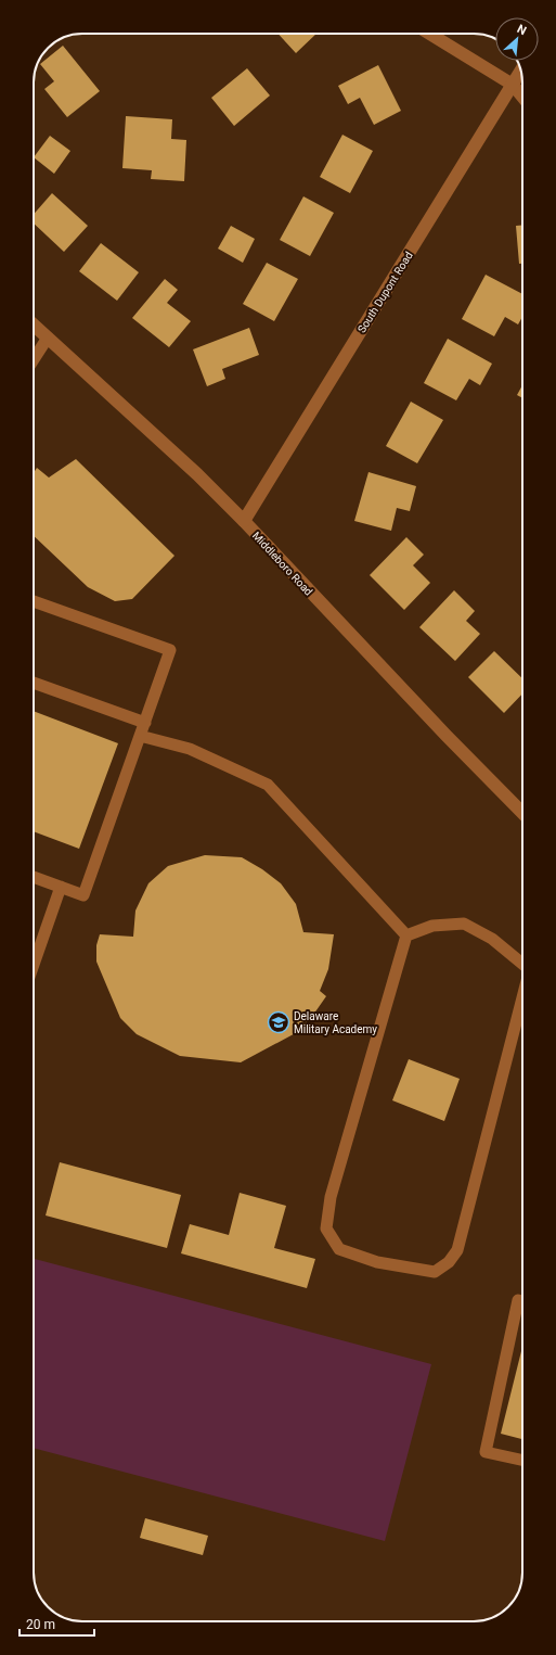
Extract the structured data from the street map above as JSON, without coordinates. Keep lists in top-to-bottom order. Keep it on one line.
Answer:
{"streets":{"street":["South Dupont Road","Middleboro Road"]},"crossings":[["South Dupont Road","Middleboro Road"]],"places":{"school or university":["Delaware Military Academy"]},"scale_bar":"20 m","north":"top right"}
